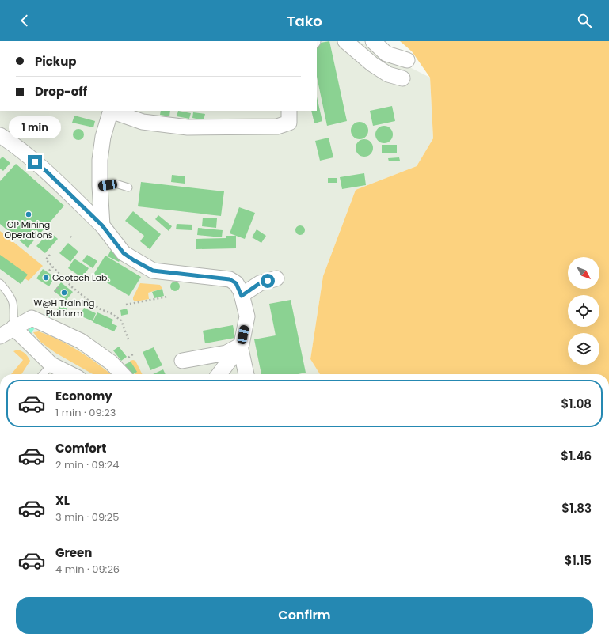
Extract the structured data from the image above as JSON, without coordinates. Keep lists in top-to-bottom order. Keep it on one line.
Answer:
{"places":["OP Mining Operations","Geotech Lab.","W@H Training Platform"],"north":"bottom right","page":{"header":"Tako","banner":["Pickup","Drop-off"],"bubble":"1 min","list":[{"name":"Economy","note":"1 min · 09:23","value":"$1.08"},{"name":"Comfort","note":"2 min · 09:24","value":"$1.46"},{"name":"XL","note":"3 min · 09:25","value":"$1.83"},{"name":"Green","note":"4 min · 09:26","value":"$1.15"}],"buttons":"Confirm"}}
